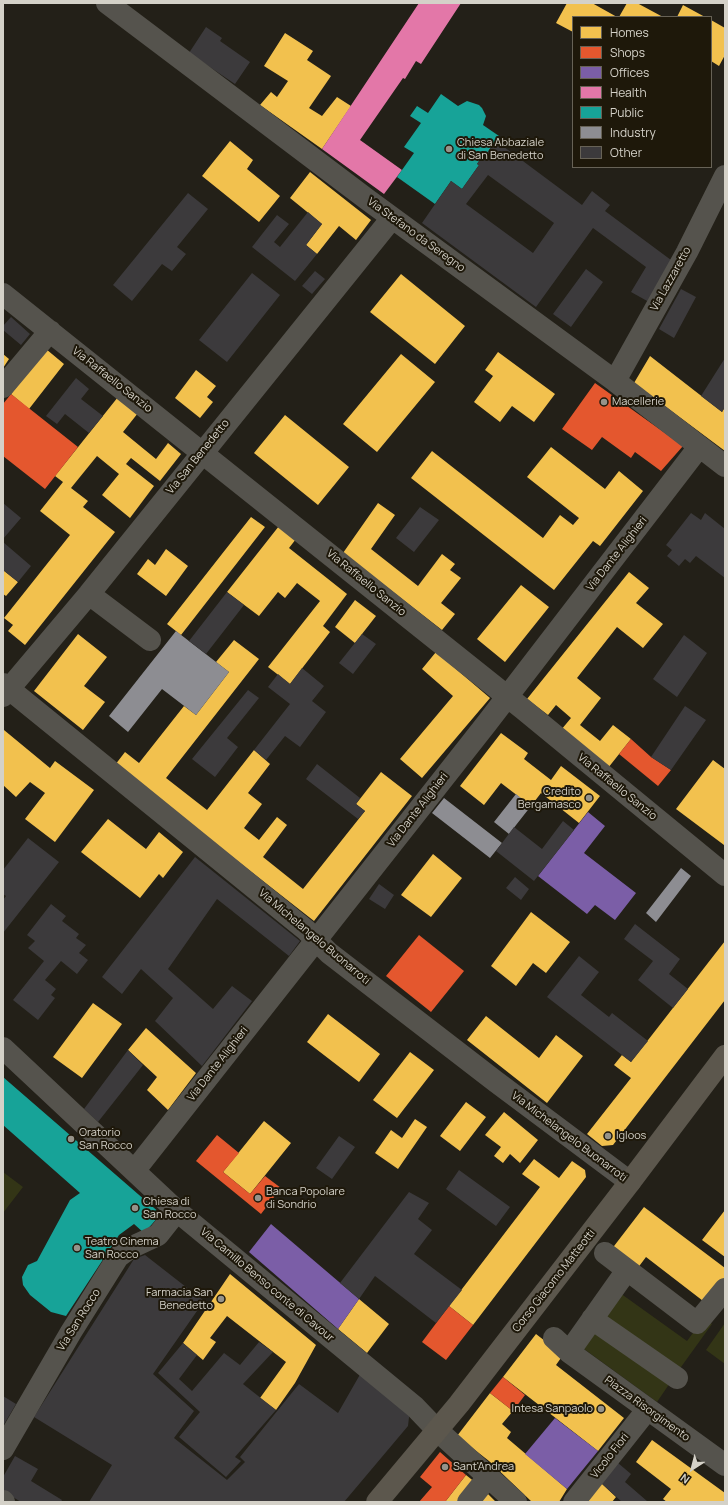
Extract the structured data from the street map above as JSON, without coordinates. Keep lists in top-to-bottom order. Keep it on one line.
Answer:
{"streets":{"main road":["Corso Giacomo Matteotti"],"street":["Via Stefano da Seregno","Via Lazzaretto","Via Raffaello Sanzio","Via San Benedetto","Via Dante Alighieri","Via Michelangelo Buonarroti","Via Camillo Benso conte di Cavour","Via San Rocco","Piazza Risorgimento","Vicolo Fiori"]},"crossings":[["Via Stefano da Seregno","Via Lazzaretto"],["Via Stefano da Seregno","Via San Benedetto"],["Via Stefano da Seregno","Via Dante Alighieri"],["Via Raffaello Sanzio","Via San Benedetto"],["Via Raffaello Sanzio","Via Dante Alighieri"],["Via San Benedetto","Via Michelangelo Buonarroti"],["Via Dante Alighieri","Via Michelangelo Buonarroti"],["Via Dante Alighieri","Via Camillo Benso conte di Cavour"],["Via Michelangelo Buonarroti","Corso Giacomo Matteotti"],["Corso Giacomo Matteotti","Via Camillo Benso conte di Cavour"],["Via Camillo Benso conte di Cavour","Via San Rocco"],["Piazza Risorgimento","Vicolo Fiori"]],"places":["Chiesa Abbaziale di San Benedetto","Macellerie","Credito Bergamasco","Igloos","Oratorio San Rocco","Banca Popolare di Sondrio","Chiesa di San Rocco","Teatro Cinema San Rocco","Farmacia San Benedetto","Intesa Sanpaolo","Sant'Andrea"],"legend":["Homes","Shops","Offices","Health","Public","Industry","Other"],"north":"bottom left"}
